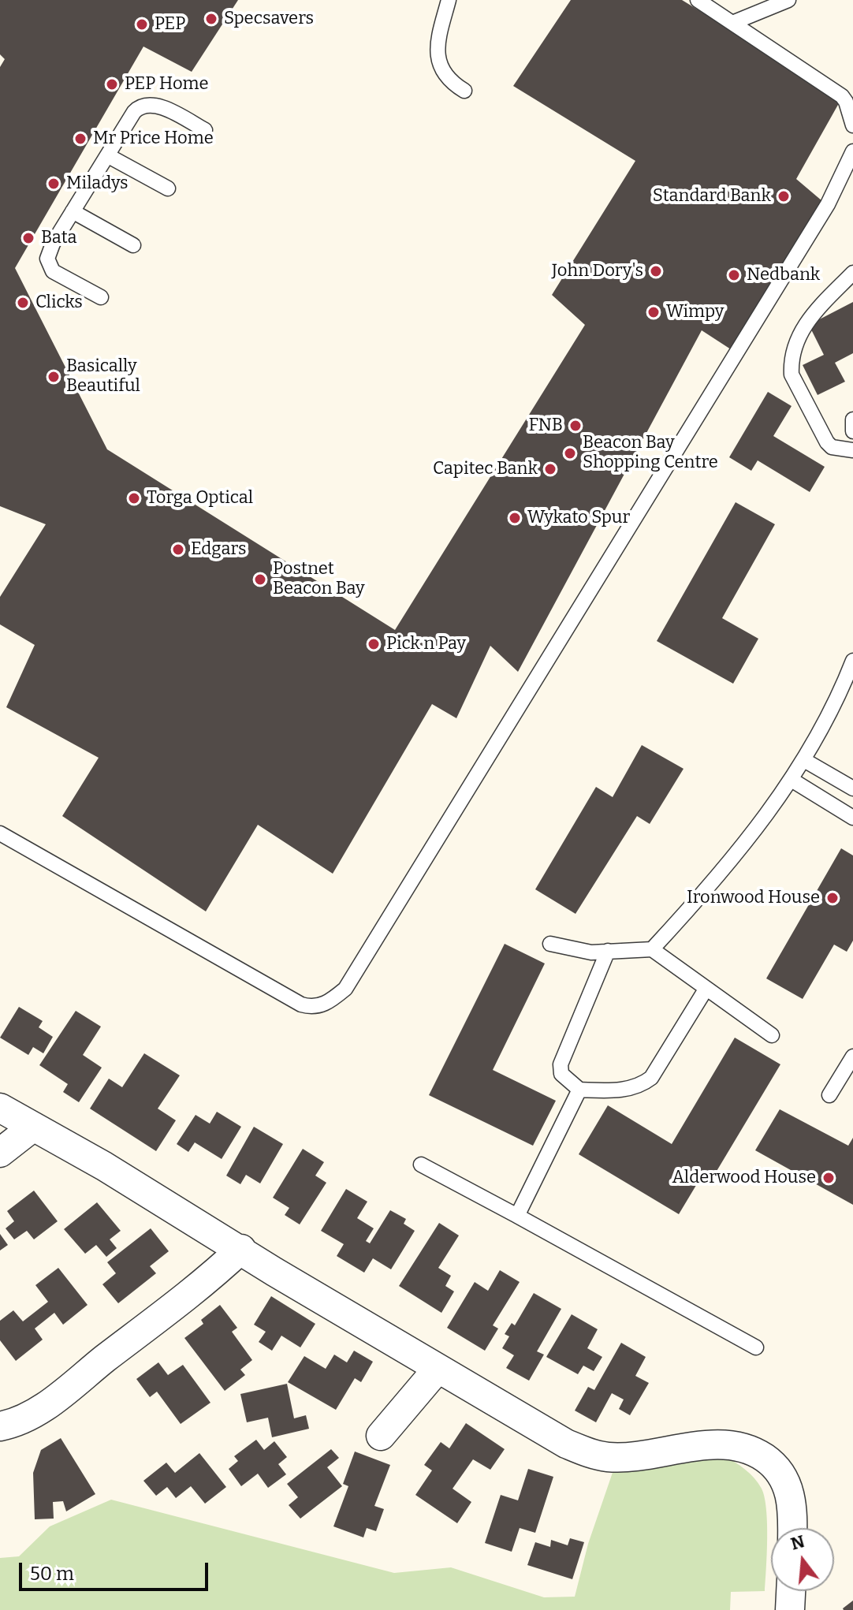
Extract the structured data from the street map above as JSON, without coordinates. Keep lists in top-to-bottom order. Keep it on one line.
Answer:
{"places":["Specsavers","PEP","PEP Home","Mr Price Home","Miladys","Standard Bank","Bata","John Dory's","Nedbank","Clicks","Wimpy","Basically Beautiful","FNB","Beacon Bay Shopping Centre","Capitec Bank","Torga Optical","Wykato Spur","Edgars","Postnet Beacon Bay","Pick n Pay","Ironwood House","Alderwood House"],"scale_bar":"50 m","north":"top"}
